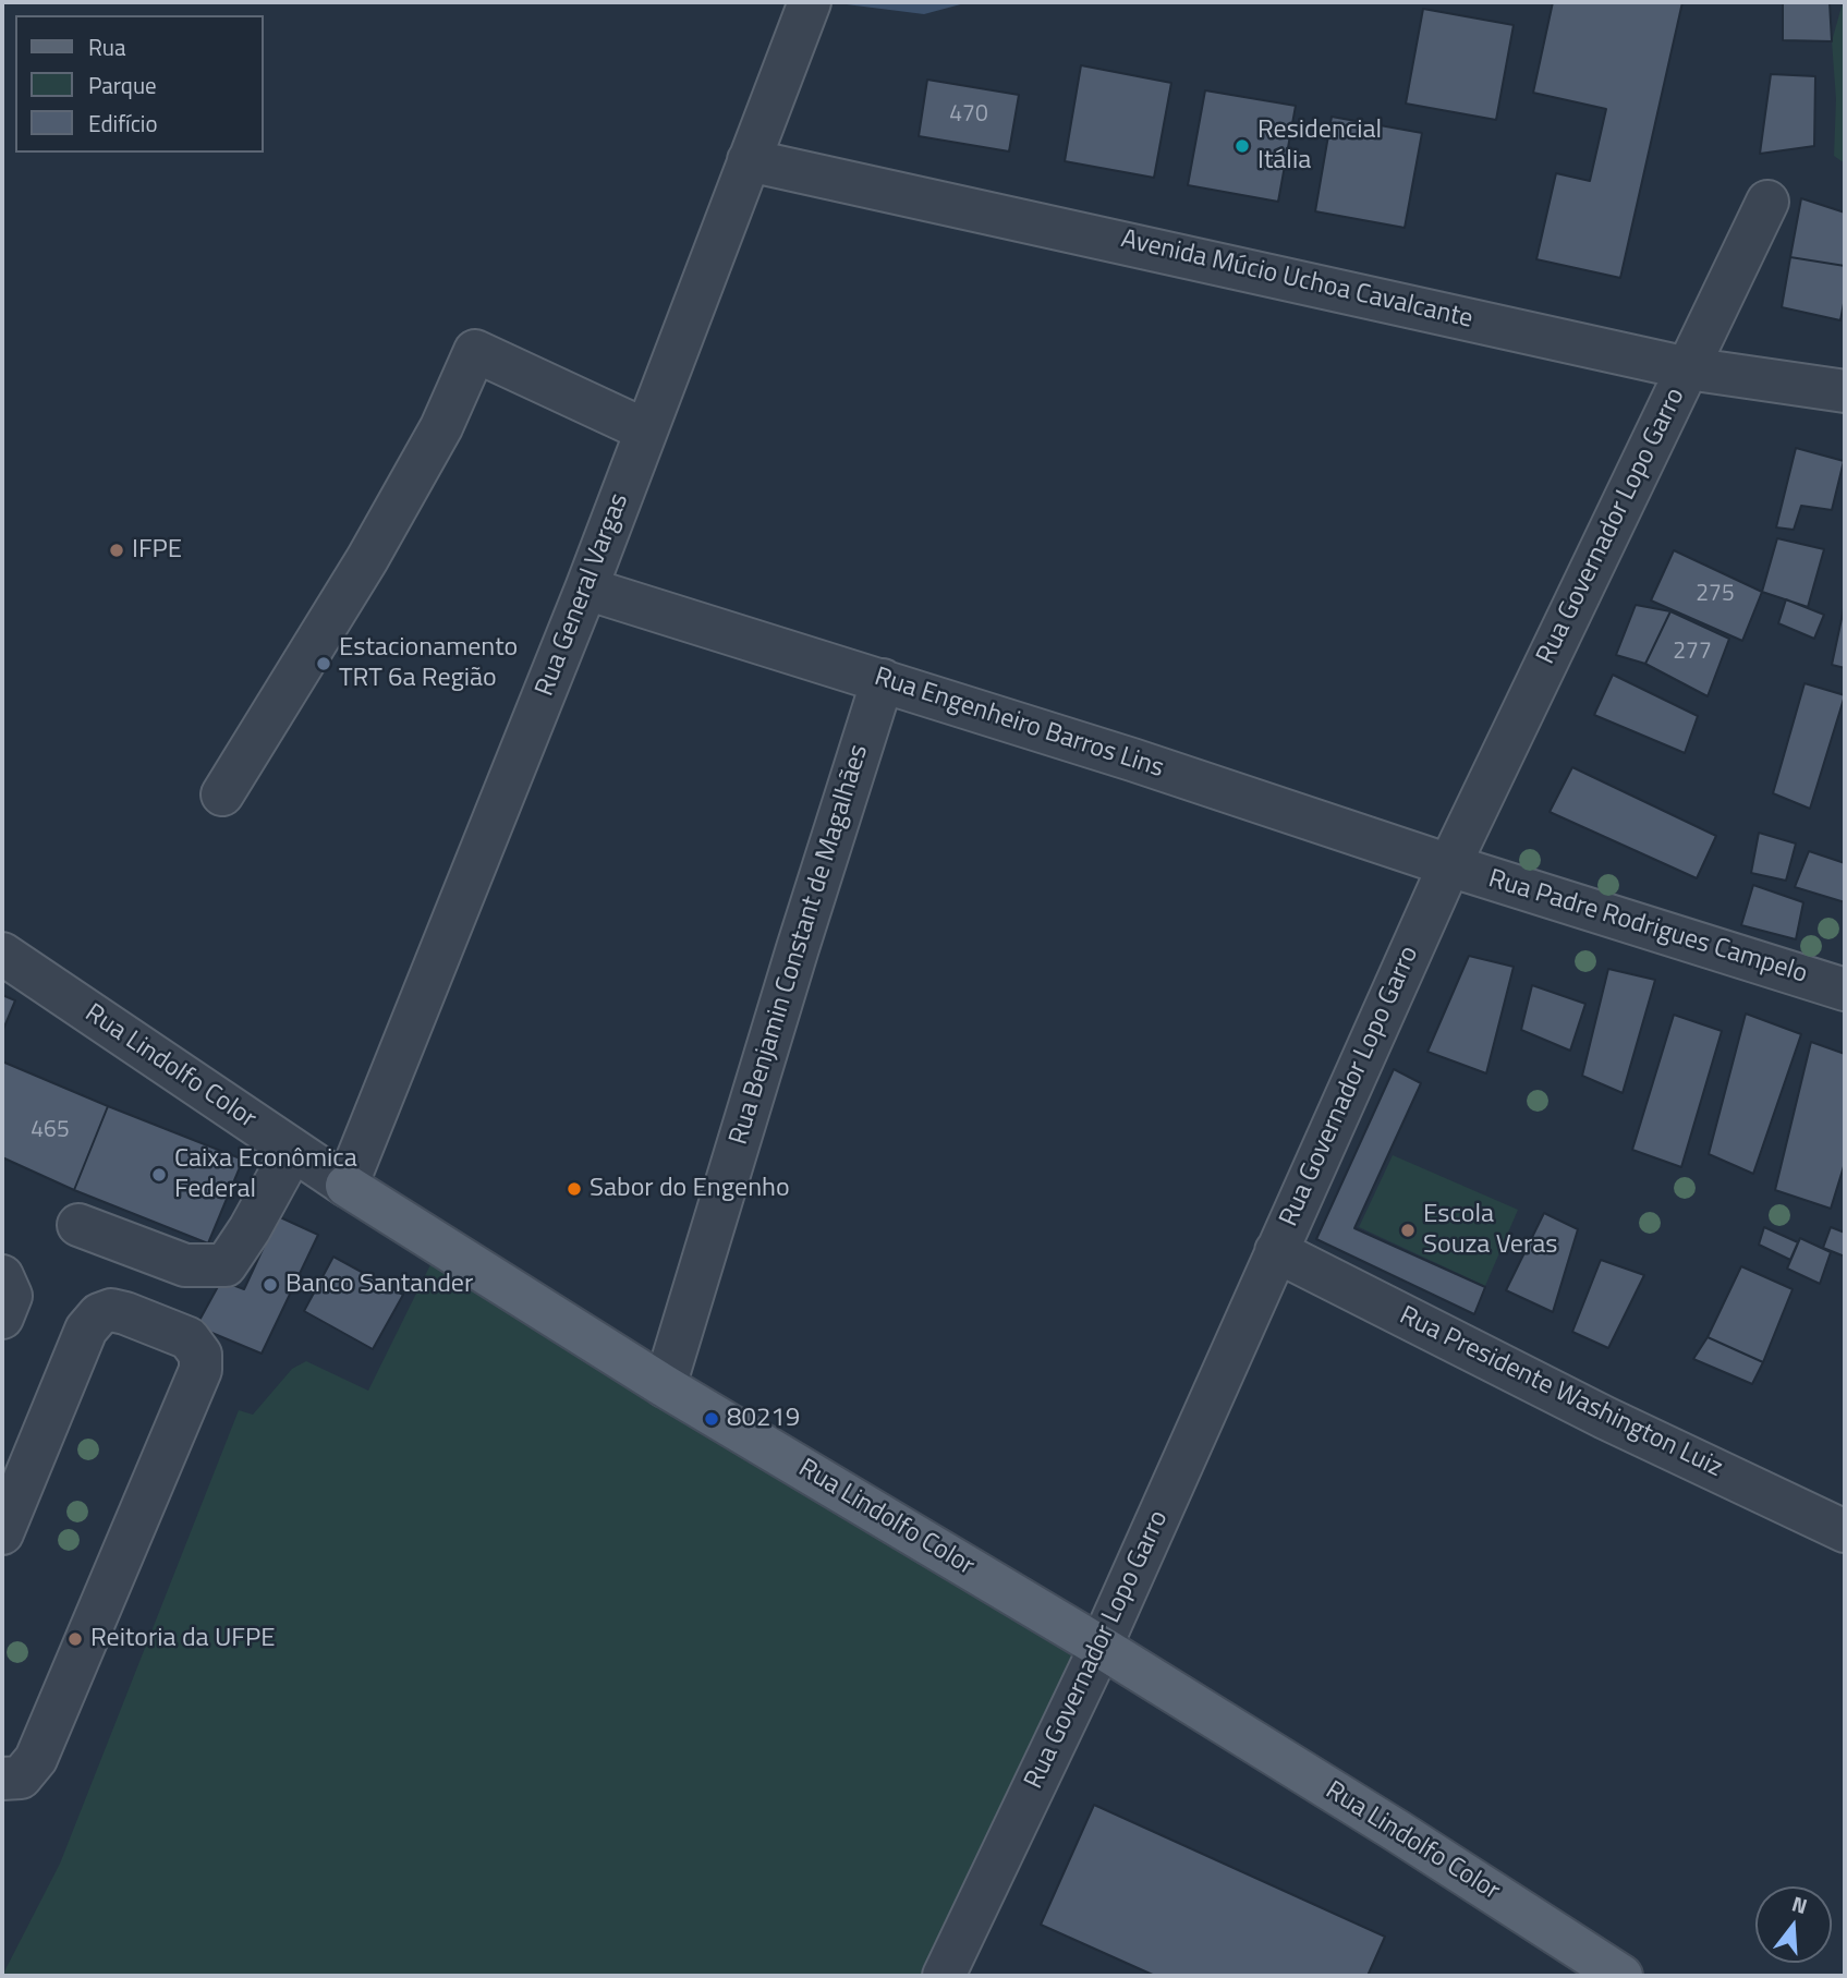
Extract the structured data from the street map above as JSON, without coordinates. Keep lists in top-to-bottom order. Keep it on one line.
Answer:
{"streets":{"main road":["Rua Lindolfo Color"],"street":["Avenida Múcio Uchoa Cavalcante","Rua Governador Lopo Garro","Rua General Vargas","Rua Engenheiro Barros Lins","Rua Padre Rodrigues Campelo","Rua Benjamin Constant de Magalhães","Rua Presidente Washington Luiz"]},"crossings":[["Avenida Múcio Uchoa Cavalcante","Rua Governador Lopo Garro"],["Avenida Múcio Uchoa Cavalcante","Rua General Vargas"],["Rua Governador Lopo Garro","Rua Engenheiro Barros Lins"],["Rua Governador Lopo Garro","Rua Padre Rodrigues Campelo"],["Rua Governador Lopo Garro","Rua Lindolfo Color"],["Rua Governador Lopo Garro","Rua Presidente Washington Luiz"],["Rua General Vargas","Rua Engenheiro Barros Lins"],["Rua General Vargas","Rua Lindolfo Color"],["Rua Engenheiro Barros Lins","Rua Padre Rodrigues Campelo"],["Rua Engenheiro Barros Lins","Rua Benjamin Constant de Magalhães"],["Rua Benjamin Constant de Magalhães","Rua Lindolfo Color"]],"places":["Residencial Itália","IFPE","Estacionamento TRT 6a Região","Caixa Econômica Federal","Sabor do Engenho","Escola Souza Veras","Banco Santander","80219","Reitoria da UFPE"],"house_numbers":["470","275","277","465"],"legend":["Rua","Parque","Edifício"],"north":"top"}
